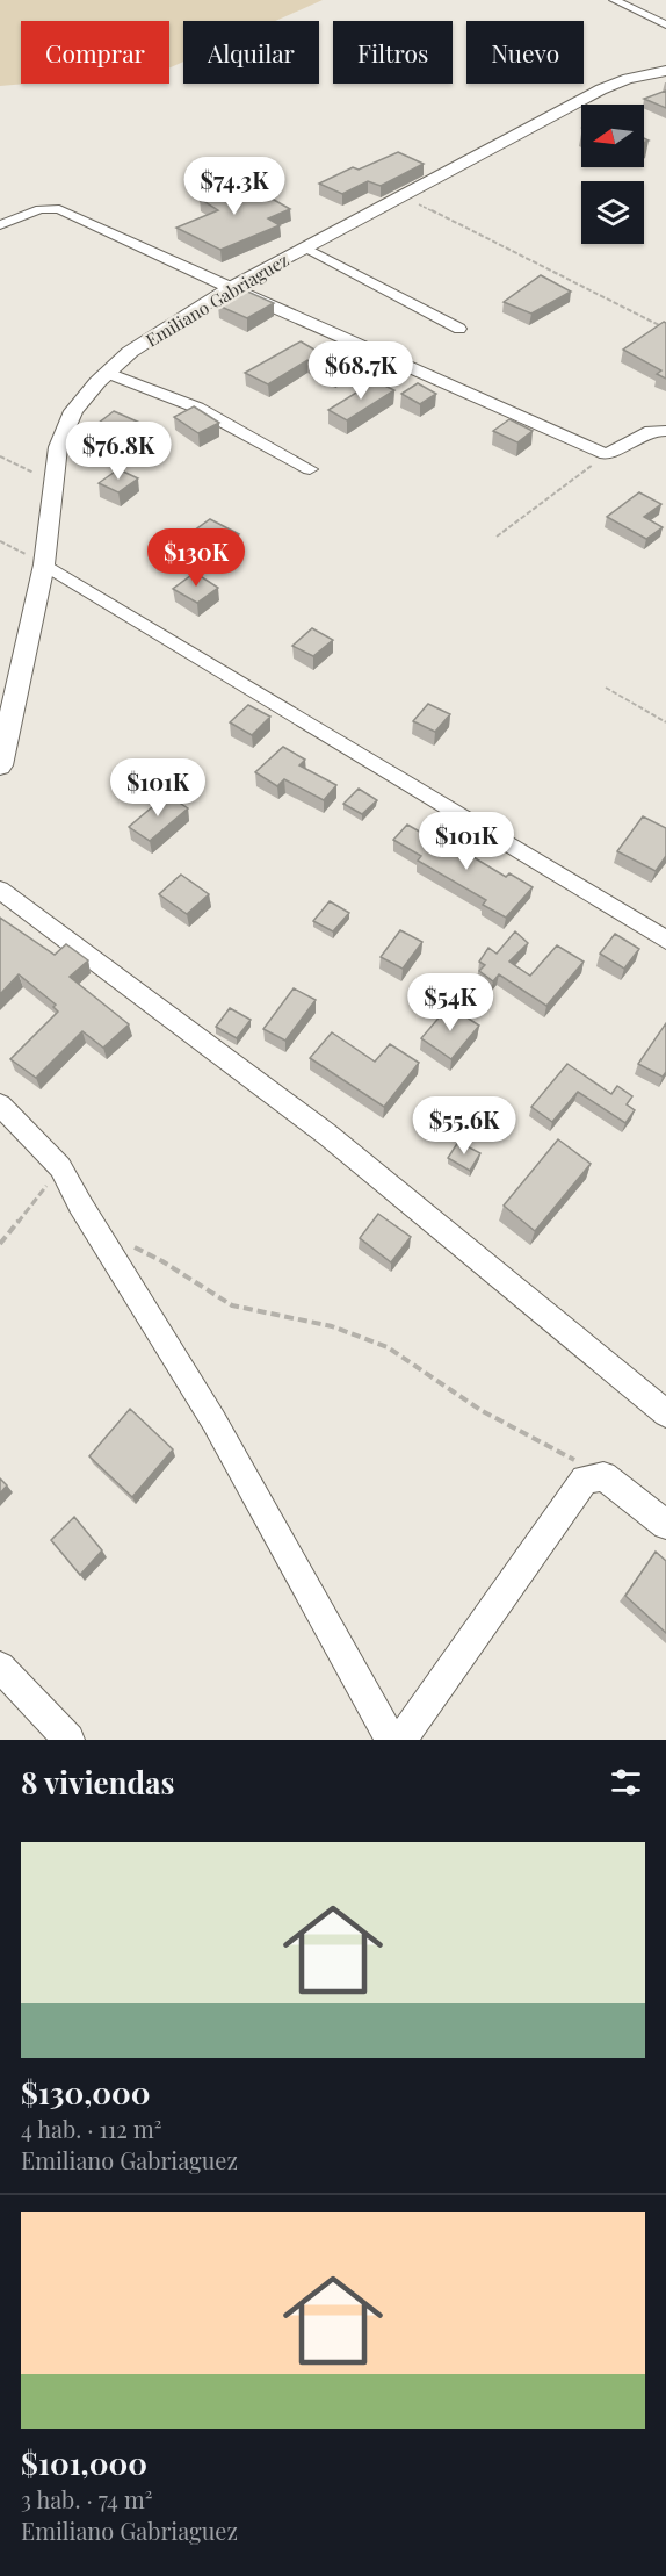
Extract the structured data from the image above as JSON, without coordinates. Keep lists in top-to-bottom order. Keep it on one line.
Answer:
{"streets":{"main road":["Emiliano Gabriaguez"]},"north":"left","page":{"chip":["Comprar","Alquilar","Filtros","Nuevo"],"price":["$74.3K","$68.7K","$76.8K","$130K","$101K","$101K","$54K","$55.6K"],"heading":"8 viviendas","list":[{"name":"$130,000","note":"4 hab. · 112 m² · Emiliano Gabriaguez"},{"name":"$101,000","note":"3 hab. · 74 m² · Emiliano Gabriaguez"}]}}
